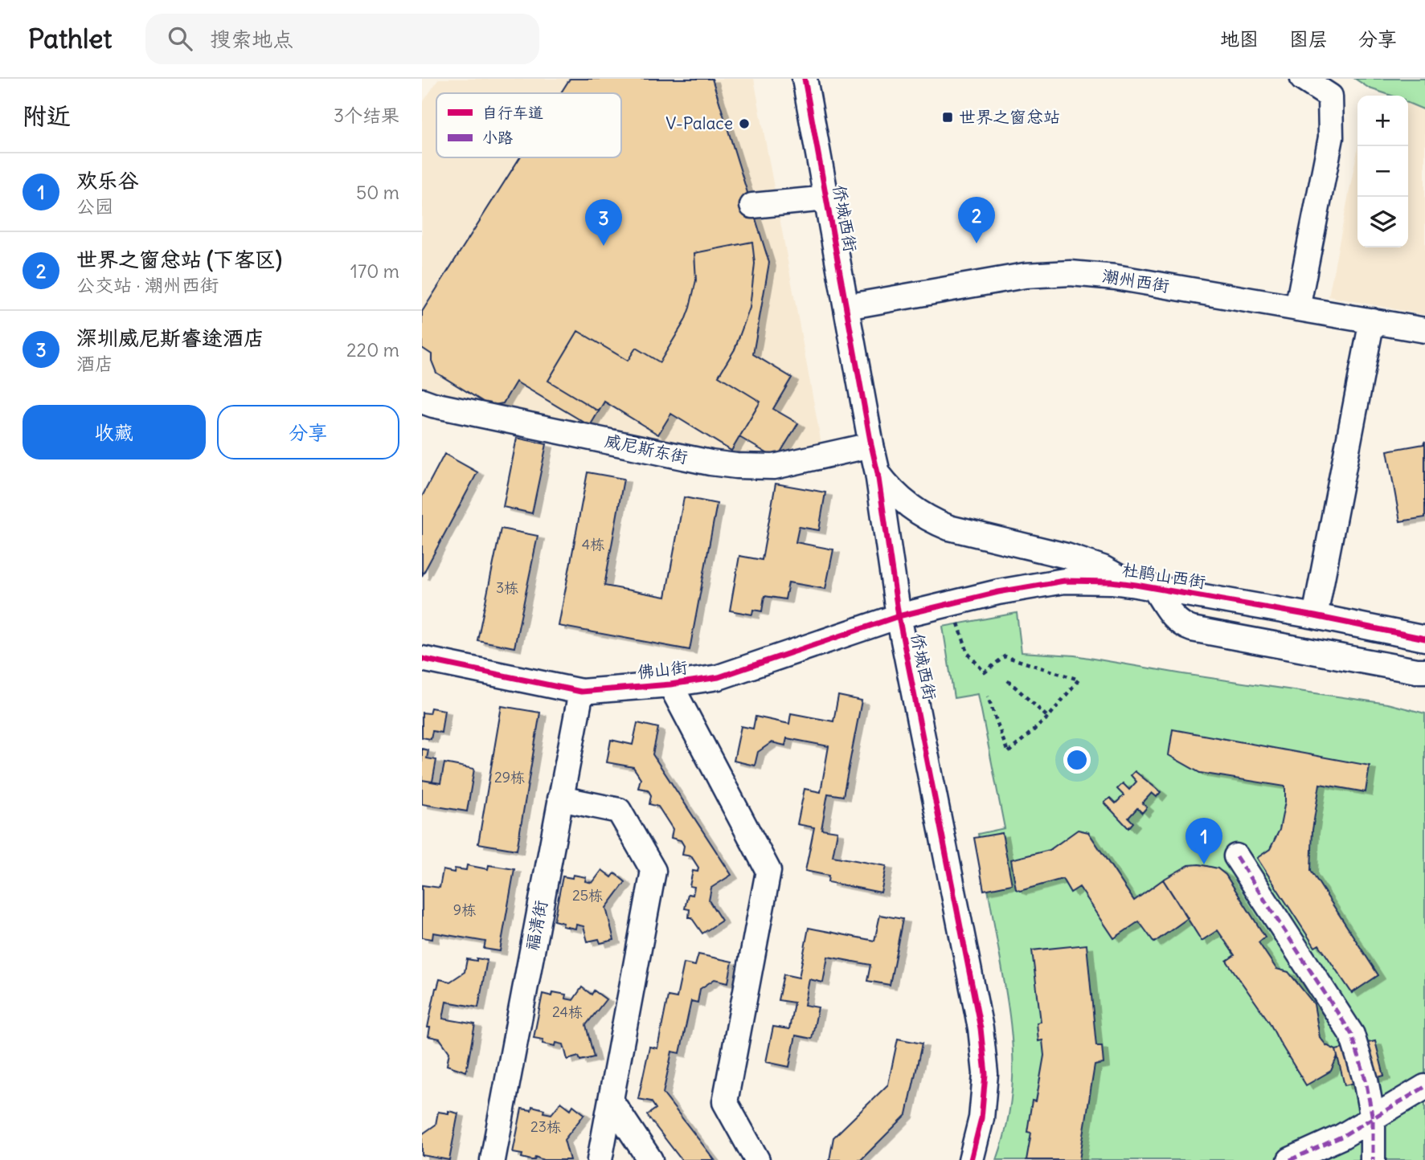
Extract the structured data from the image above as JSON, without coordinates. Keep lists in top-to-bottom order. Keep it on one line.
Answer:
{"streets":{"street":["侨城西街","潮州西街","威尼斯东街","杜鹃山西街","佛山街","福清街"]},"crossings":[["侨城西街","潮州西街"],["侨城西街","威尼斯东街"],["侨城西街","杜鹃山西街"],["侨城西街","佛山街"],["杜鹃山西街","佛山街"],["佛山街","福清街"]],"places":{"transit":["世界之窗总站"],"other":["V-Palace"]},"house_numbers":["4栋","3栋","29栋","25栋","9栋","24栋","23栋"],"legend":["自行车道","小路"],"page":{"header":"Pathlet","search":"搜索地点","nav":["地图","图层","分享"],"heading":["附近","3个结果"],"map_buttons":["+","−"],"list":[{"mark":"1","name":"欢乐谷","note":"公园","value":"50 m"},{"mark":"2","name":"世界之窗总站 (下客区)","note":"公交站 · 潮州西街","value":"170 m"},{"mark":"3","name":"深圳威尼斯睿途酒店","note":"酒店","value":"220 m"}],"pins":["2","3","1"],"buttons":["收藏","分享"]}}
